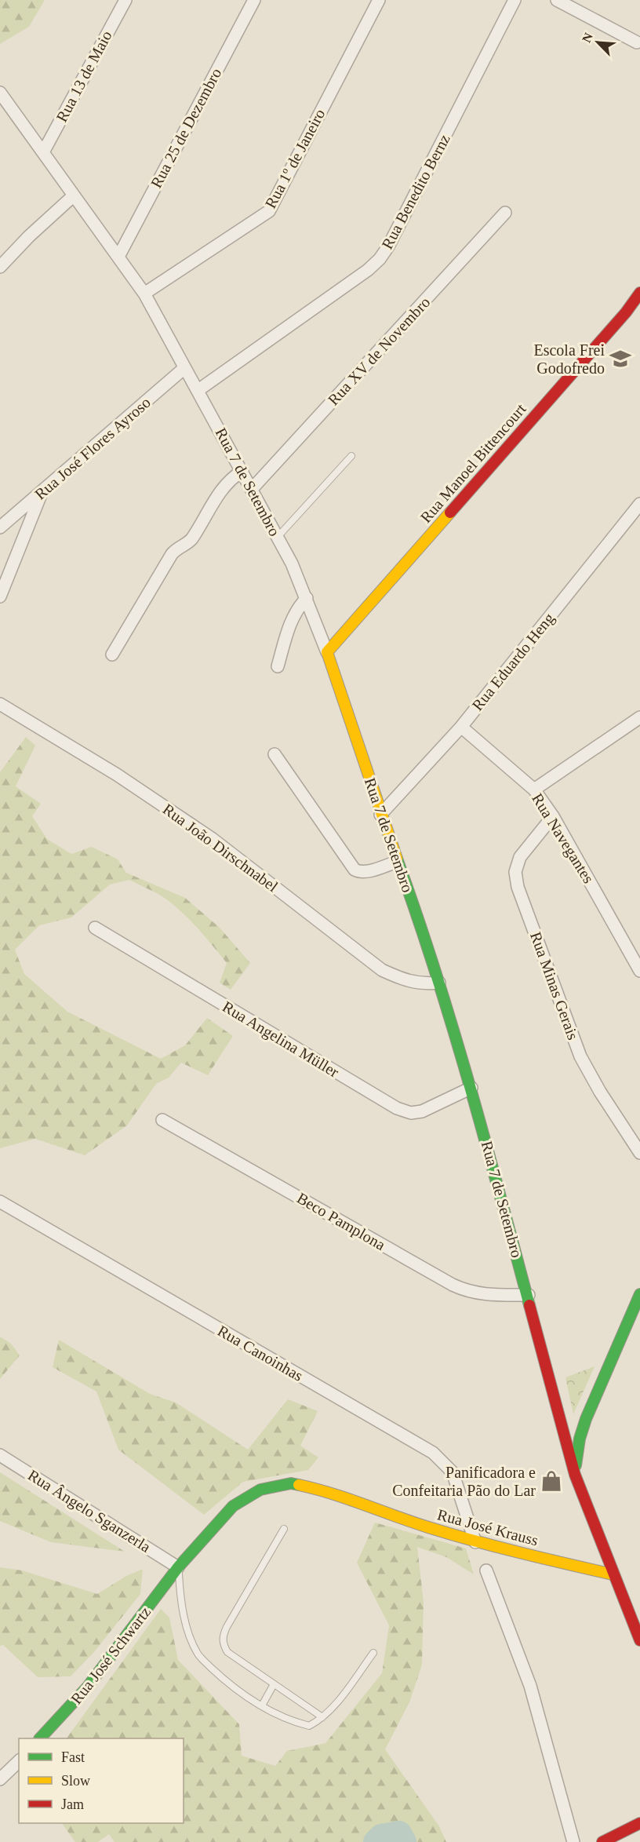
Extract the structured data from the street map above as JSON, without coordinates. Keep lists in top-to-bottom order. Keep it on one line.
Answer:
{"streets":{"street":["Rua 13 de Maio","Rua 25 de Dezembro","Rua 1º de Janeiro","Rua Benedito Bernz","Rua XV de Novembro","Rua José Flores Ayroso","Rua Manoel Bittencourt","Rua 7 de Setembro","Rua Eduardo Heng","Rua Navegantes","Rua João Dirschnabel","Rua Minas Gerais","Rua Angelina Müller","Beco Pamplona","Rua Canoinhas","Rua Ângelo Sganzerla","Rua José Krauss","Rua José Schwartz"]},"crossings":[["Rua 13 de Maio","Rua 7 de Setembro"],["Rua 25 de Dezembro","Rua 7 de Setembro"],["Rua 1º de Janeiro","Rua 7 de Setembro"],["Rua Benedito Bernz","Rua 7 de Setembro"],["Rua XV de Novembro","Rua 7 de Setembro"],["Rua José Flores Ayroso","Rua 7 de Setembro"],["Rua Manoel Bittencourt","Rua 7 de Setembro"],["Rua 7 de Setembro","Rua Eduardo Heng"],["Rua 7 de Setembro","Rua João Dirschnabel"],["Rua 7 de Setembro","Rua Angelina Müller"],["Rua 7 de Setembro","Beco Pamplona"],["Rua 7 de Setembro","Rua José Krauss"],["Rua Eduardo Heng","Rua Navegantes"],["Rua Navegantes","Rua Minas Gerais"],["Rua Canoinhas","Rua José Krauss"],["Rua Ângelo Sganzerla","Rua José Krauss"],["Rua Ângelo Sganzerla","Rua José Schwartz"],["Rua José Krauss","Rua José Schwartz"]],"places":{"school or university":["Escola Frei Godofredo"],"shop":["Panificadora e Confeitaria Pão do Lar"]},"legend":["Fast","Slow","Jam"],"north":"top left"}
